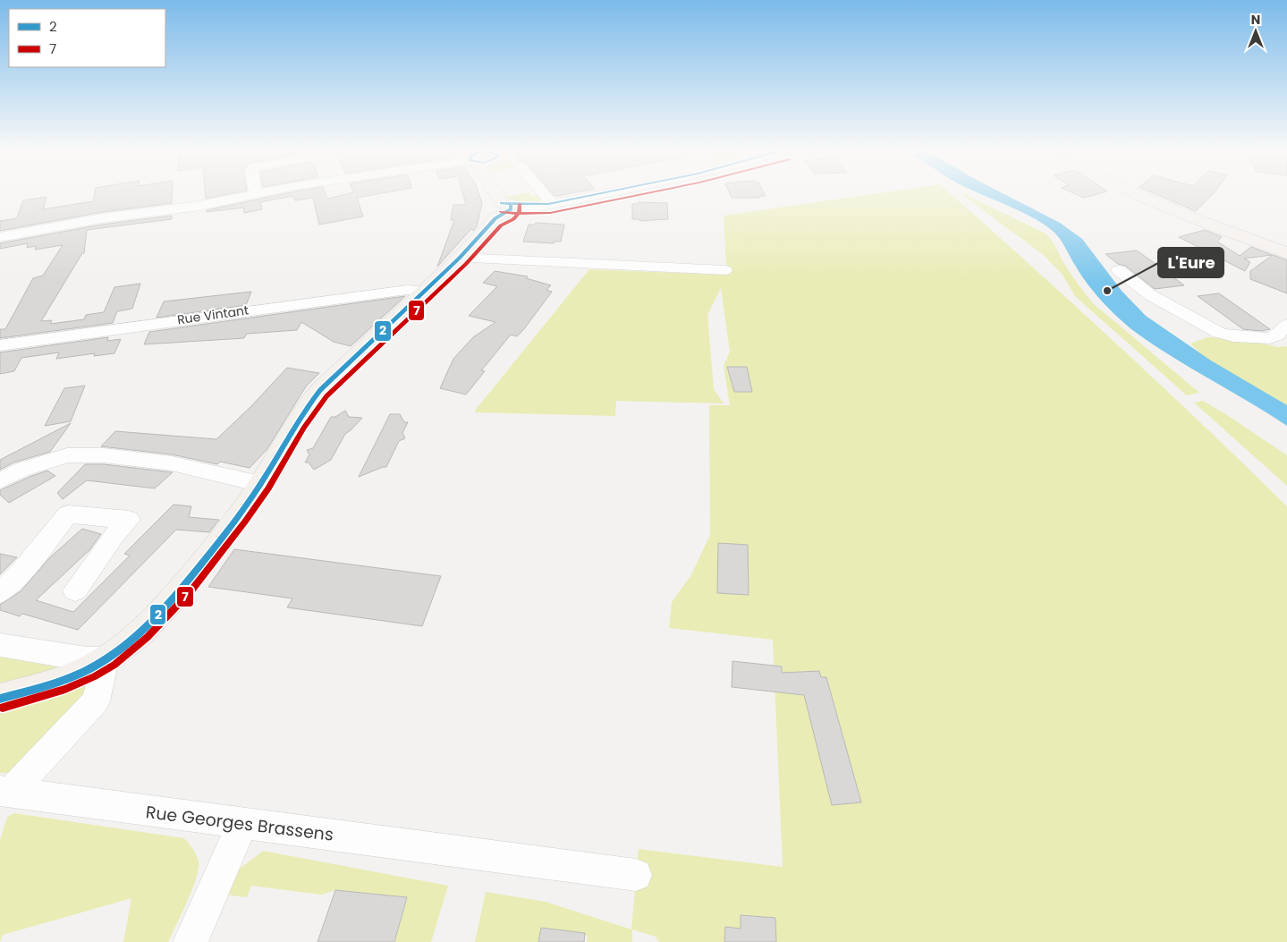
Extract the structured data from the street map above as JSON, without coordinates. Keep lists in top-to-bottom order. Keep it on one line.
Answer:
{"streets":{"street":["Rue Vintant","Rue Georges Brassens"]},"places":["L'Eure"],"lines":["transit line 2","transit line 7"],"legend":["2","7"],"north":"top"}
